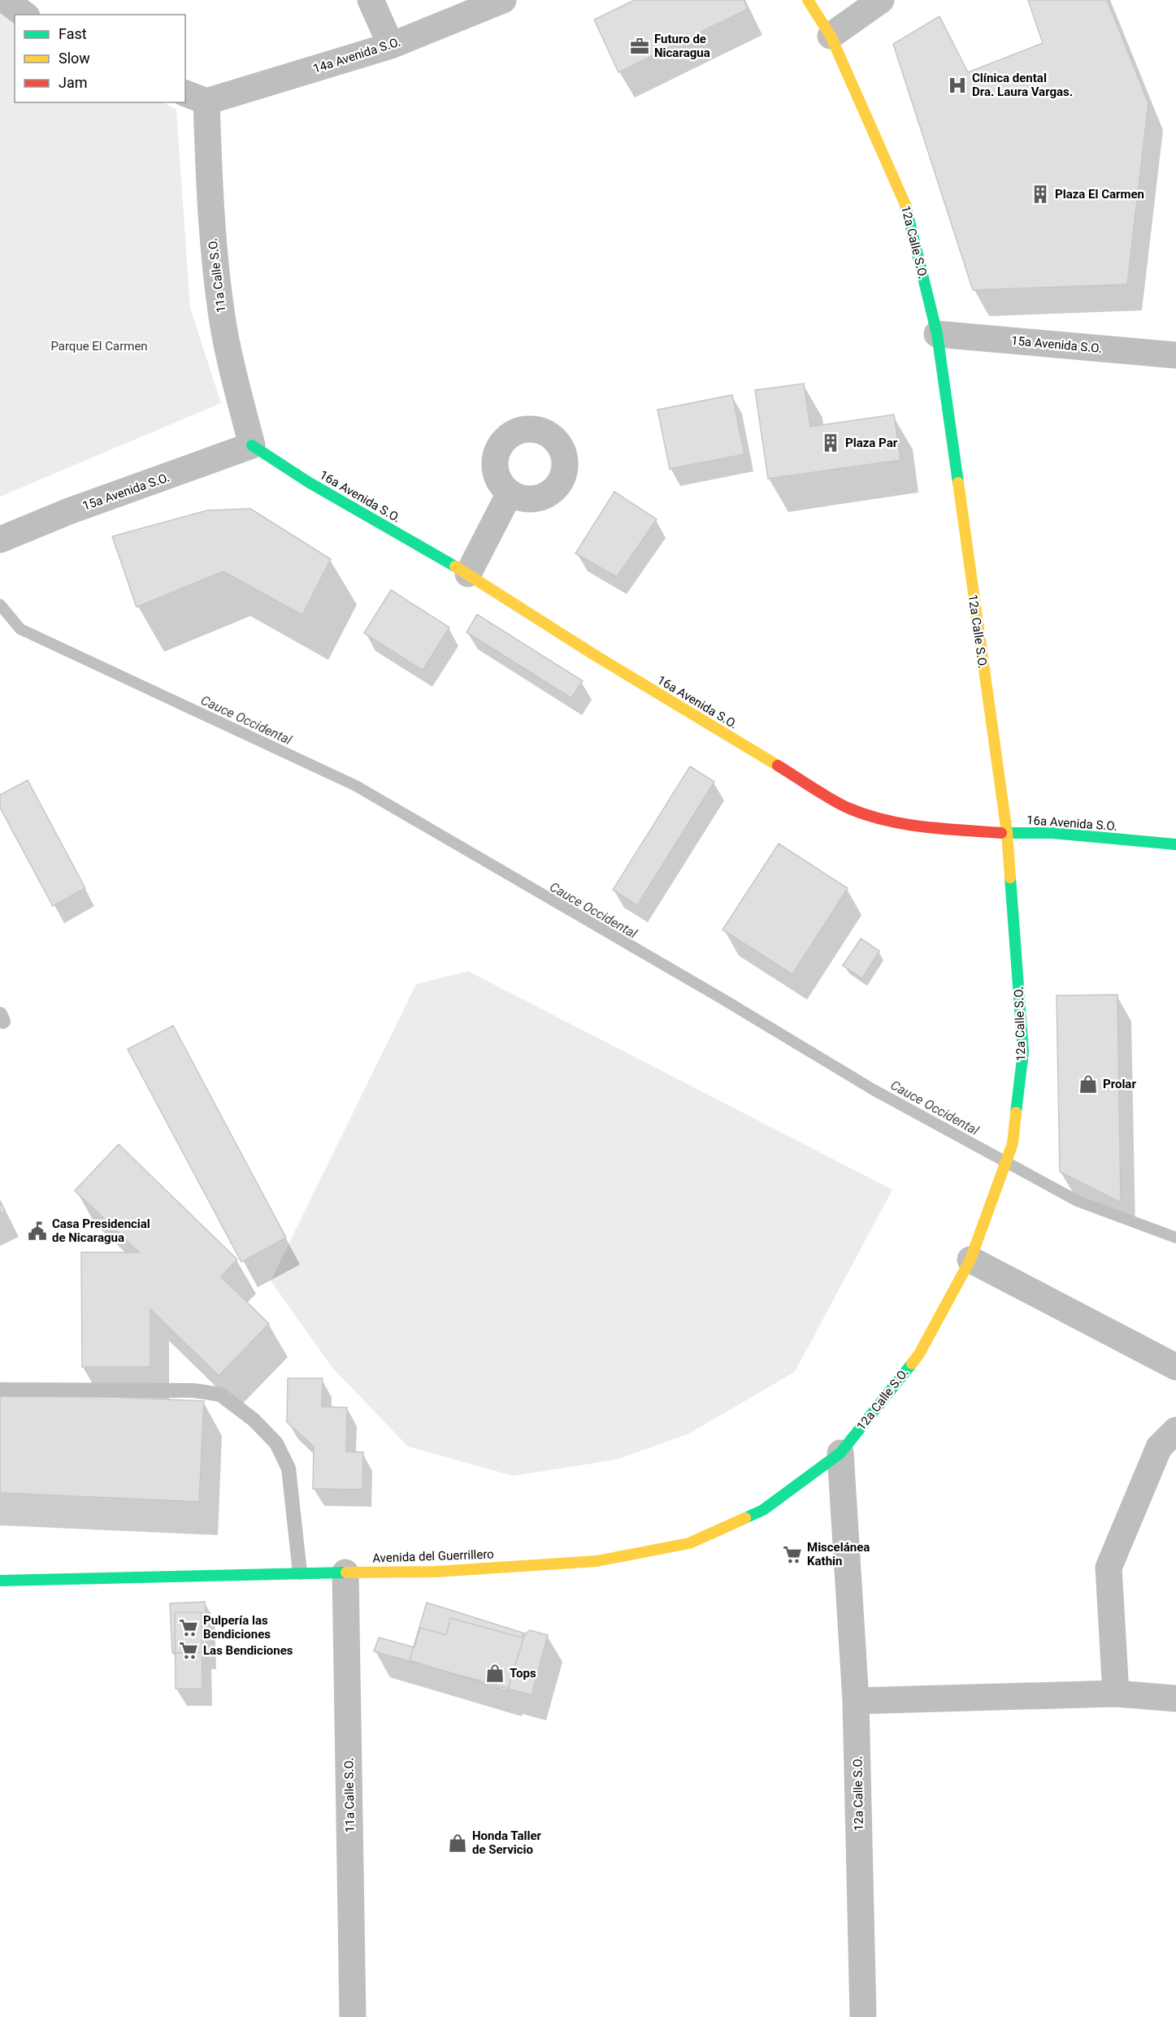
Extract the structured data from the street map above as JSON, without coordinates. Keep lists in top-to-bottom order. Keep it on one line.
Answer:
{"streets":{"street":["14a Avenida S.O.","12a Calle S.O.","11a Calle S.O.","15a Avenida S.O.","16a Avenida S.O.","Avenida del Guerrillero"]},"crossings":[["14a Avenida S.O.","11a Calle S.O."],["12a Calle S.O.","15a Avenida S.O."],["12a Calle S.O.","16a Avenida S.O."],["12a Calle S.O.","Avenida del Guerrillero"],["11a Calle S.O.","15a Avenida S.O."],["11a Calle S.O.","16a Avenida S.O."],["11a Calle S.O.","Avenida del Guerrillero"],["15a Avenida S.O.","16a Avenida S.O."]],"water":["Cauce Occidental"],"parks":["Parque El Carmen"],"places":{"office":["Futuro de Nicaragua"],"hospital":["Clínica dental Dra. Laura Vargas."],"building":["Plaza El Carmen","Plaza Par"],"shop":["Prolar","Tops","Honda Taller de Servicio"],"public building":["Casa Presidencial de Nicaragua"],"supermarket":["Miscelánea Kathin","Pulpería las Bendiciones","Las Bendiciones"]},"legend":["Fast","Slow","Jam"]}
